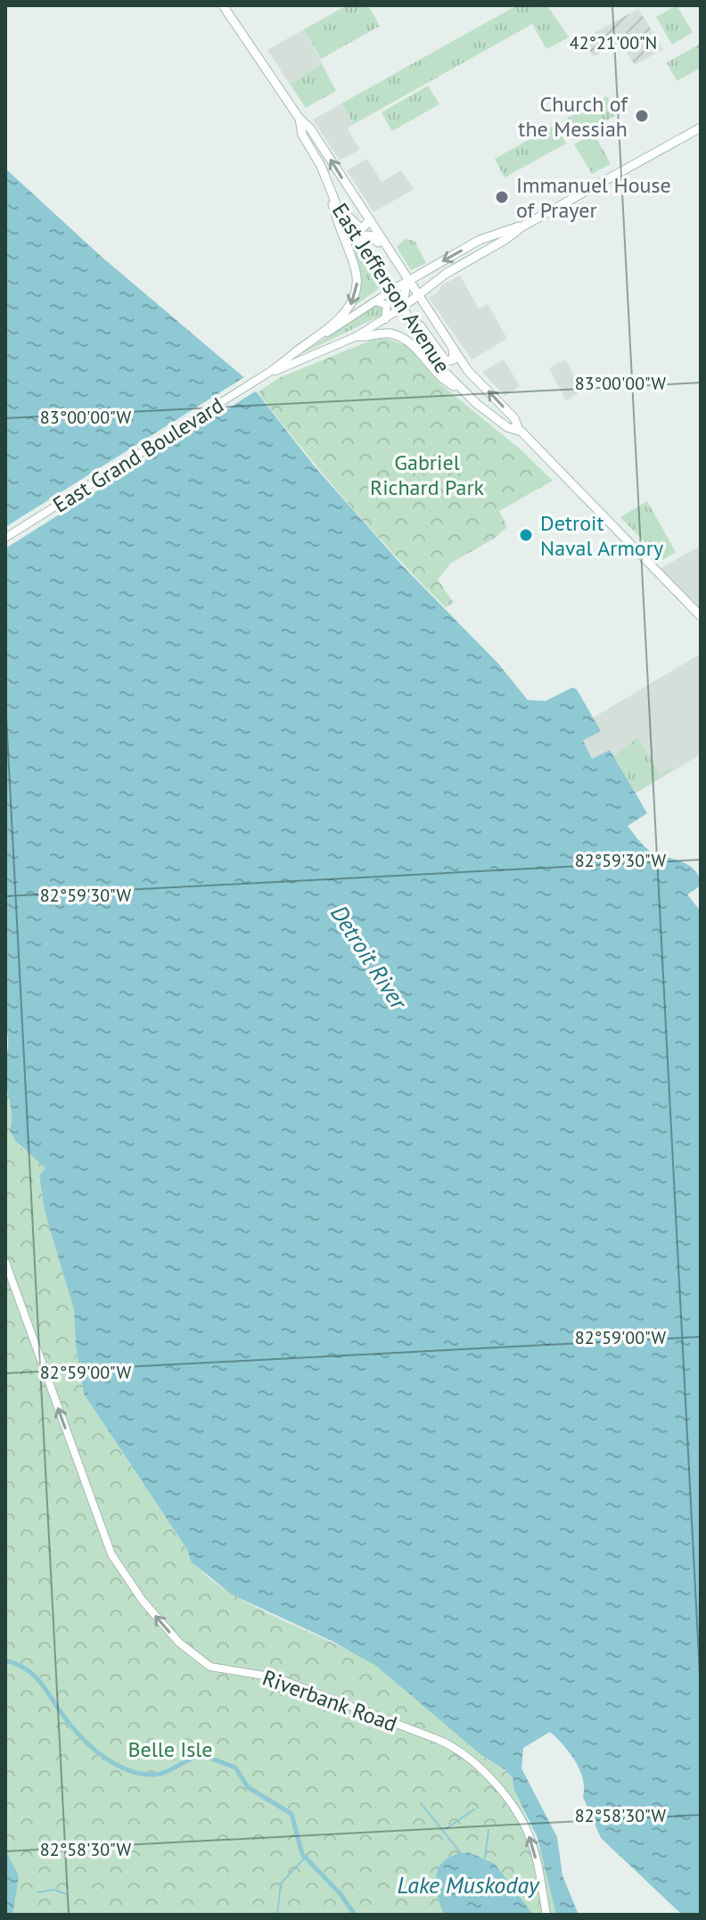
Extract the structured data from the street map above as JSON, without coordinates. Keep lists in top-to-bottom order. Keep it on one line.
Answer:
{"streets":{"main road":["East Jefferson Avenue","East Grand Boulevard"],"street":["Riverbank Road"]},"crossings":[["East Jefferson Avenue","East Grand Boulevard"]],"one_way":["Riverbank Road"],"water":["Detroit River","Lake Muskoday"],"parks":["Gabriel Richard Park","Belle Isle"],"places":["Church of the Messiah","Immanuel House of Prayer","Detroit Naval Armory"],"coordinates":["42°21'00\"N","83°00'00\"W","82°59'30\"W","82°59'00\"W","82°58'30\"W"]}
